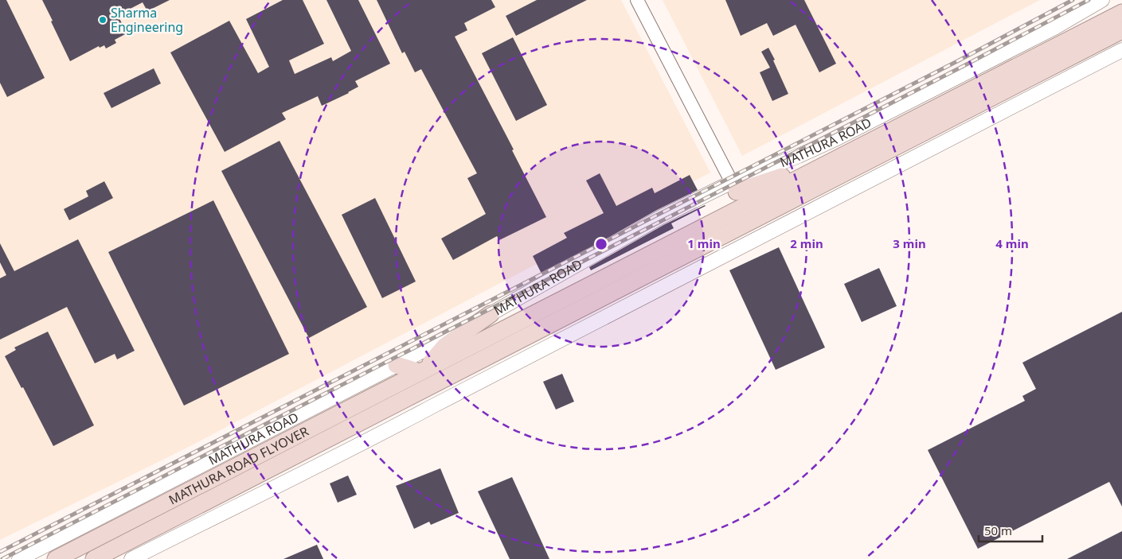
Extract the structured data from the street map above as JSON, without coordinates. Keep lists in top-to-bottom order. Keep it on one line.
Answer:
{"streets":{"highway":["MATHURA ROAD","MATHURA ROAD FLYOVER"]},"crossings":[["MATHURA ROAD","MATHURA ROAD FLYOVER"]],"places":["Sharma Engineering"],"scale_bar":"50 m","rings":["1 min","2 min","3 min","4 min"]}
